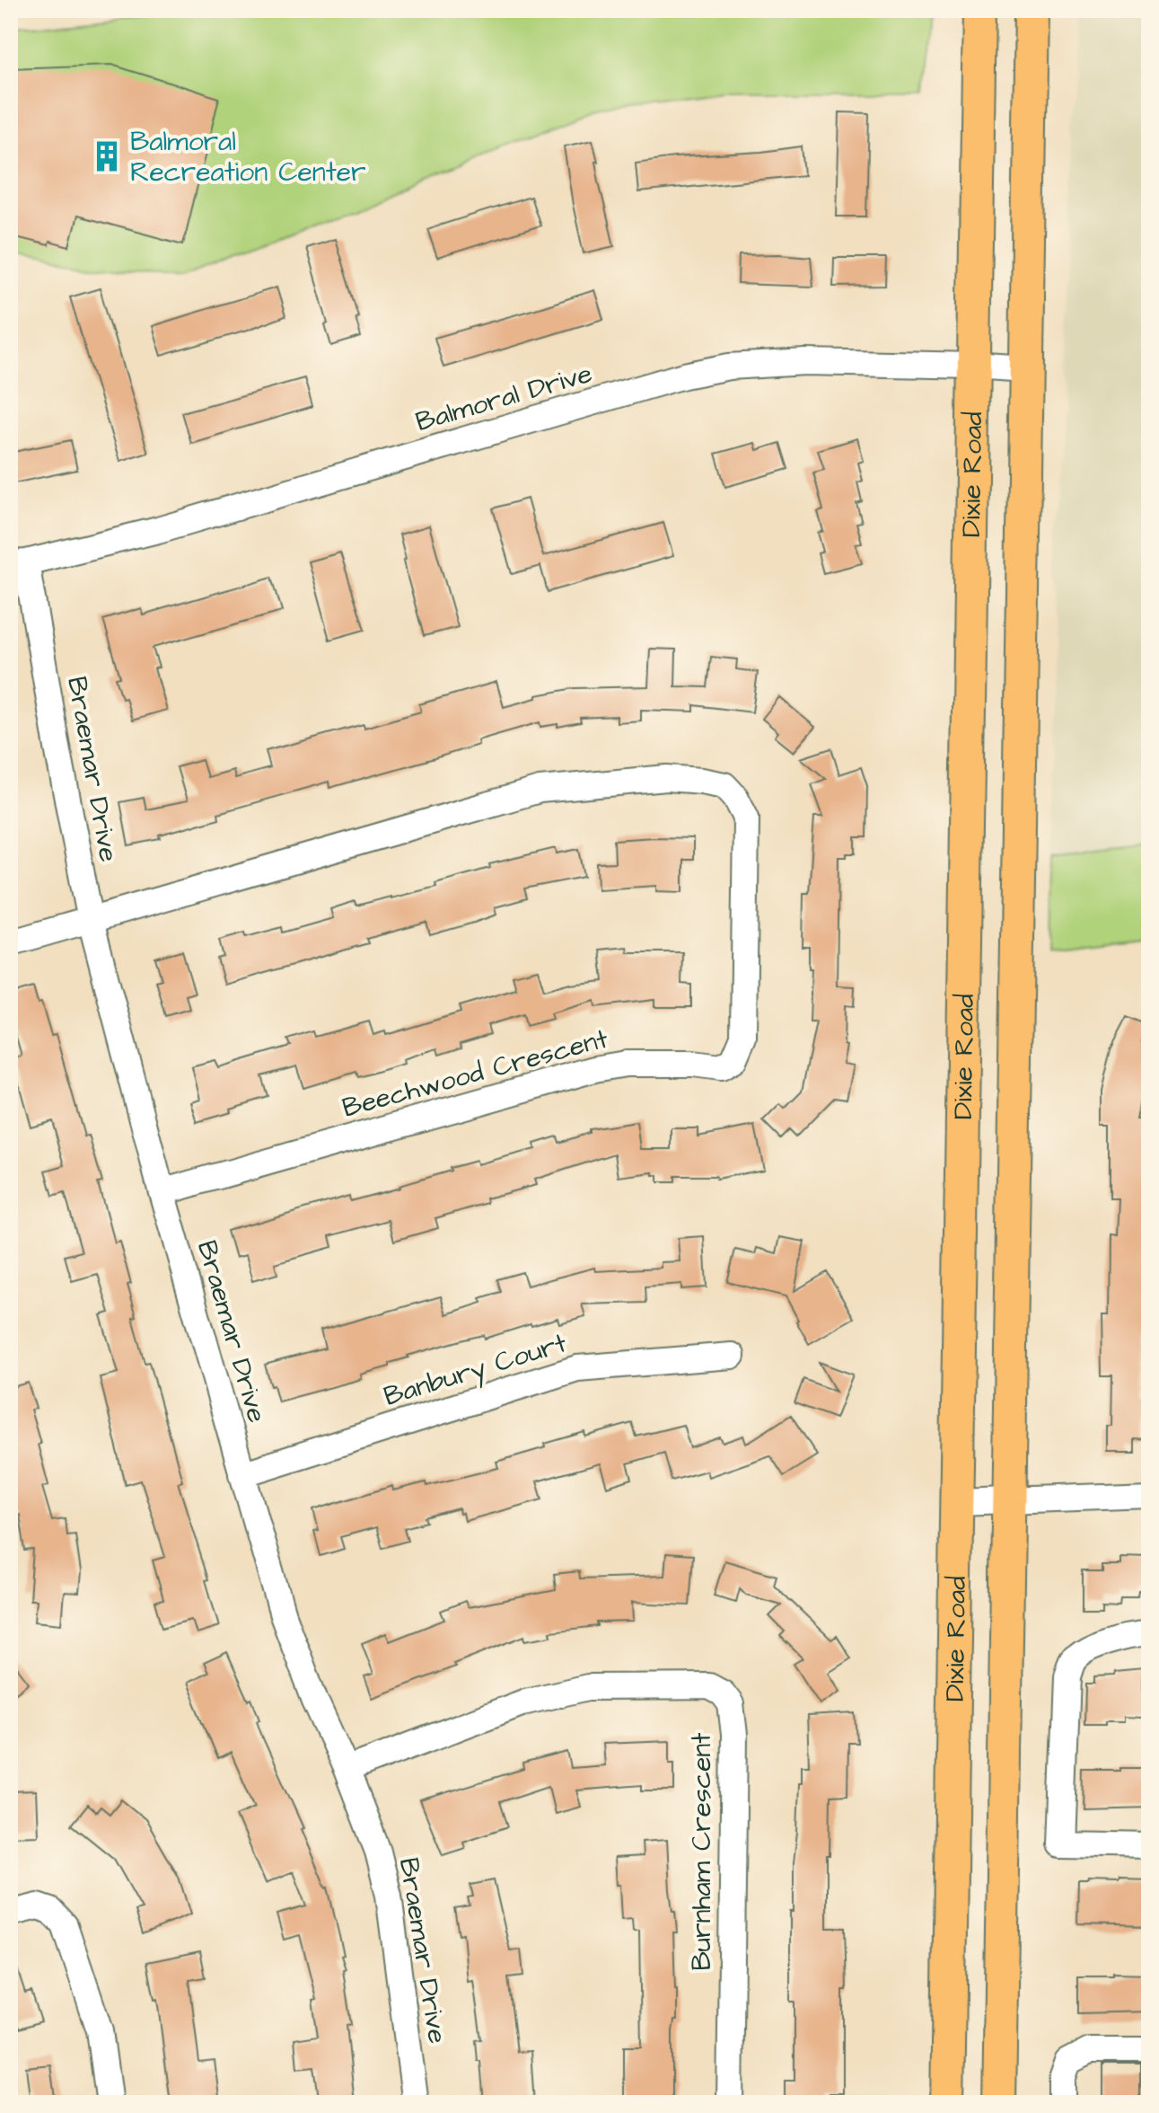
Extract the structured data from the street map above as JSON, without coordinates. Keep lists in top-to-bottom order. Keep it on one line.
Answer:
{"streets":{"main road":["Dixie Road"],"street":["Balmoral Drive","Braemar Drive","Beechwood Crescent","Banbury Court","Burnham Crescent"]},"crossings":[["Balmoral Drive","Dixie Road"],["Balmoral Drive","Braemar Drive"],["Braemar Drive","Beechwood Crescent"],["Braemar Drive","Banbury Court"],["Braemar Drive","Burnham Crescent"]],"places":{"building":["Balmoral Recreation Center"]}}
